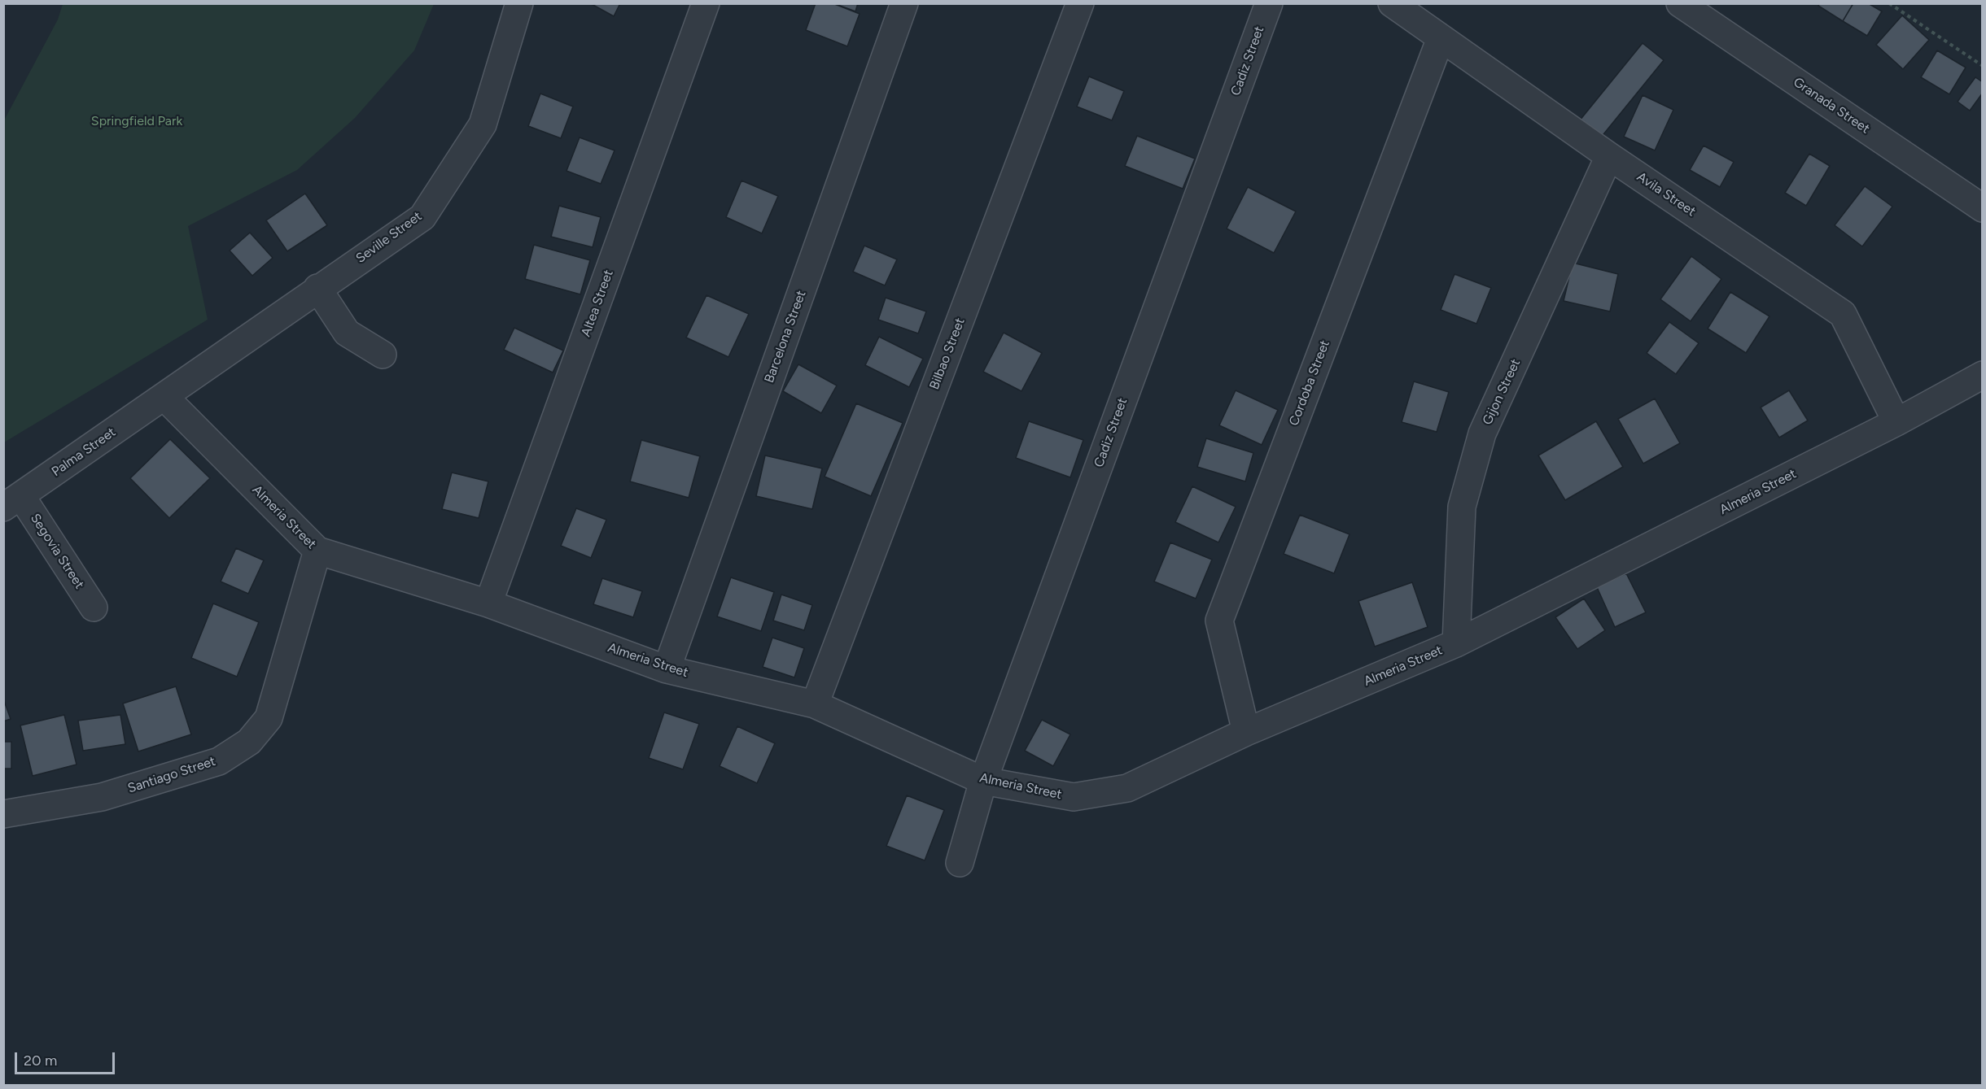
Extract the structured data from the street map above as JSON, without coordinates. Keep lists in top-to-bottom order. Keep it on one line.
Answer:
{"streets":{"street":["Cadiz Street","Granada Street","Avila Street","Seville Street","Altea Street","Barcelona Street","Bilbao Street","Cordoba Street","Gijon Street","Palma Street","Almeria Street","Segovia Street","Santiago Street"]},"crossings":[["Cadiz Street","Almeria Street"],["Avila Street","Cordoba Street"],["Avila Street","Gijon Street"],["Avila Street","Almeria Street"],["Seville Street","Palma Street"],["Seville Street","Almeria Street"],["Altea Street","Almeria Street"],["Barcelona Street","Almeria Street"],["Bilbao Street","Almeria Street"],["Cordoba Street","Almeria Street"],["Gijon Street","Almeria Street"],["Palma Street","Almeria Street"],["Palma Street","Segovia Street"],["Almeria Street","Santiago Street"]],"parks":["Springfield Park"],"scale_bar":"20 m"}
